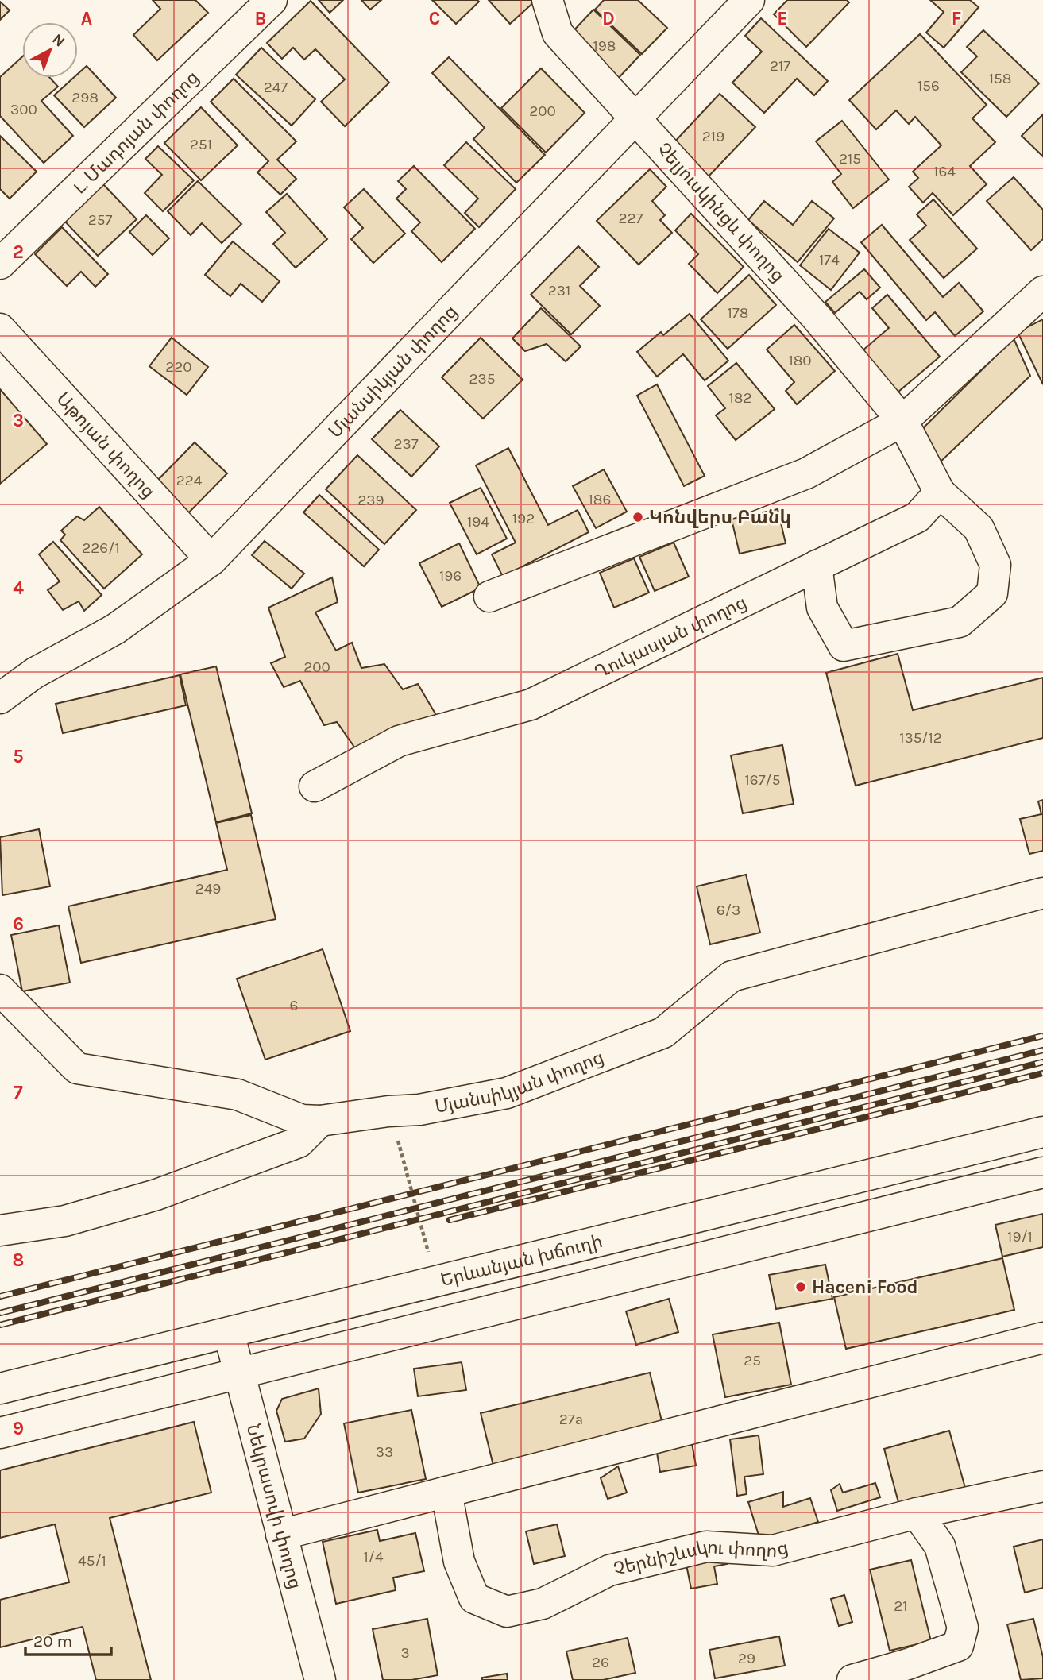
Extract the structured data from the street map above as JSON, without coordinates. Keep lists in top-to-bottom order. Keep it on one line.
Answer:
{"streets":{"main road":["L. Մադոյան փողոց","Չելյուսկինցև փողոց","Մյանսիկյան փողոց","Աթոյան փողոց","Ղուկասյան փողոց","Երևանյան խճուղի","Նեկրասովի փողոց","Չերնիշևսկու փողոց"]},"crossings":[["Չելյուսկինցև փողոց","Մյանսիկյան փողոց"],["Մյանսիկյան փողոց","Աթոյան փողոց"],["Երևանյան խճուղի","Նեկրասովի փողոց"]],"places":["Կոնվերս Բանկ","Haceni Food"],"house_numbers":["198","217","158","156","247","298","300","200","219","251","215","164","227","257","174","231","178","180","220","235","182","237","224","186","239","192","194","226/1","196","200","135/12","167/5","249","6/3","6","19/1","25","27a","33","1/4","45/1","21","3","29","26"],"scale_bar":"20 m","north":"top right","grid":{"columns":["A","B","C","D","E","F"],"rows":["2","3","4","5","6","7","8","9"]}}
